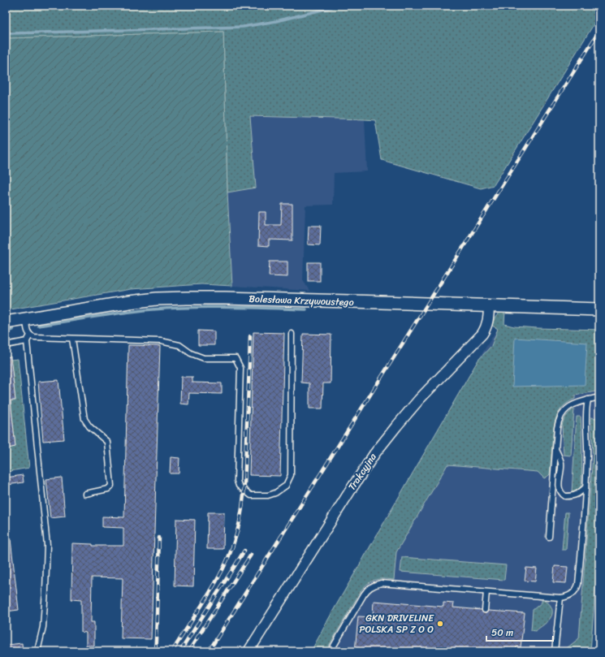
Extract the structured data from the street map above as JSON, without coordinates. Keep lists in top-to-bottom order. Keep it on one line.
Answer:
{"streets":{"street":["Bolesława Krzywoustego","Trakcyjna"]},"crossings":[["Bolesława Krzywoustego","Trakcyjna"]],"places":["GKN DRIVELINE POLSKA SP Z O O"],"scale_bar":"50 m"}
